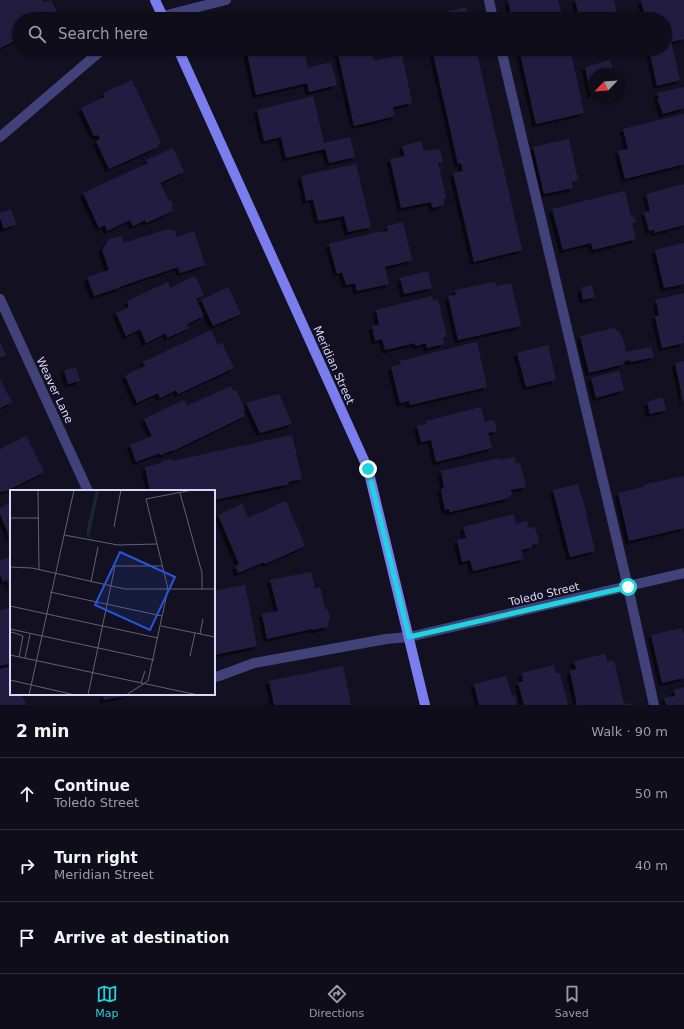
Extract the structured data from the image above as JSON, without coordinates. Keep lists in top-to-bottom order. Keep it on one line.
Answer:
{"streets":{"street":["Meridian Street","Weaver Lane","Toledo Street"]},"crossings":[["Meridian Street","Toledo Street"]],"north":"bottom left","page":{"search":"Search here","heading":["2 min","Walk · 90 m"],"list":[["Continue","Toledo Street","50 m"],["Turn right","Meridian Street","40 m"],"Arrive at destination"],"nav":["Map","Directions","Saved"]}}
